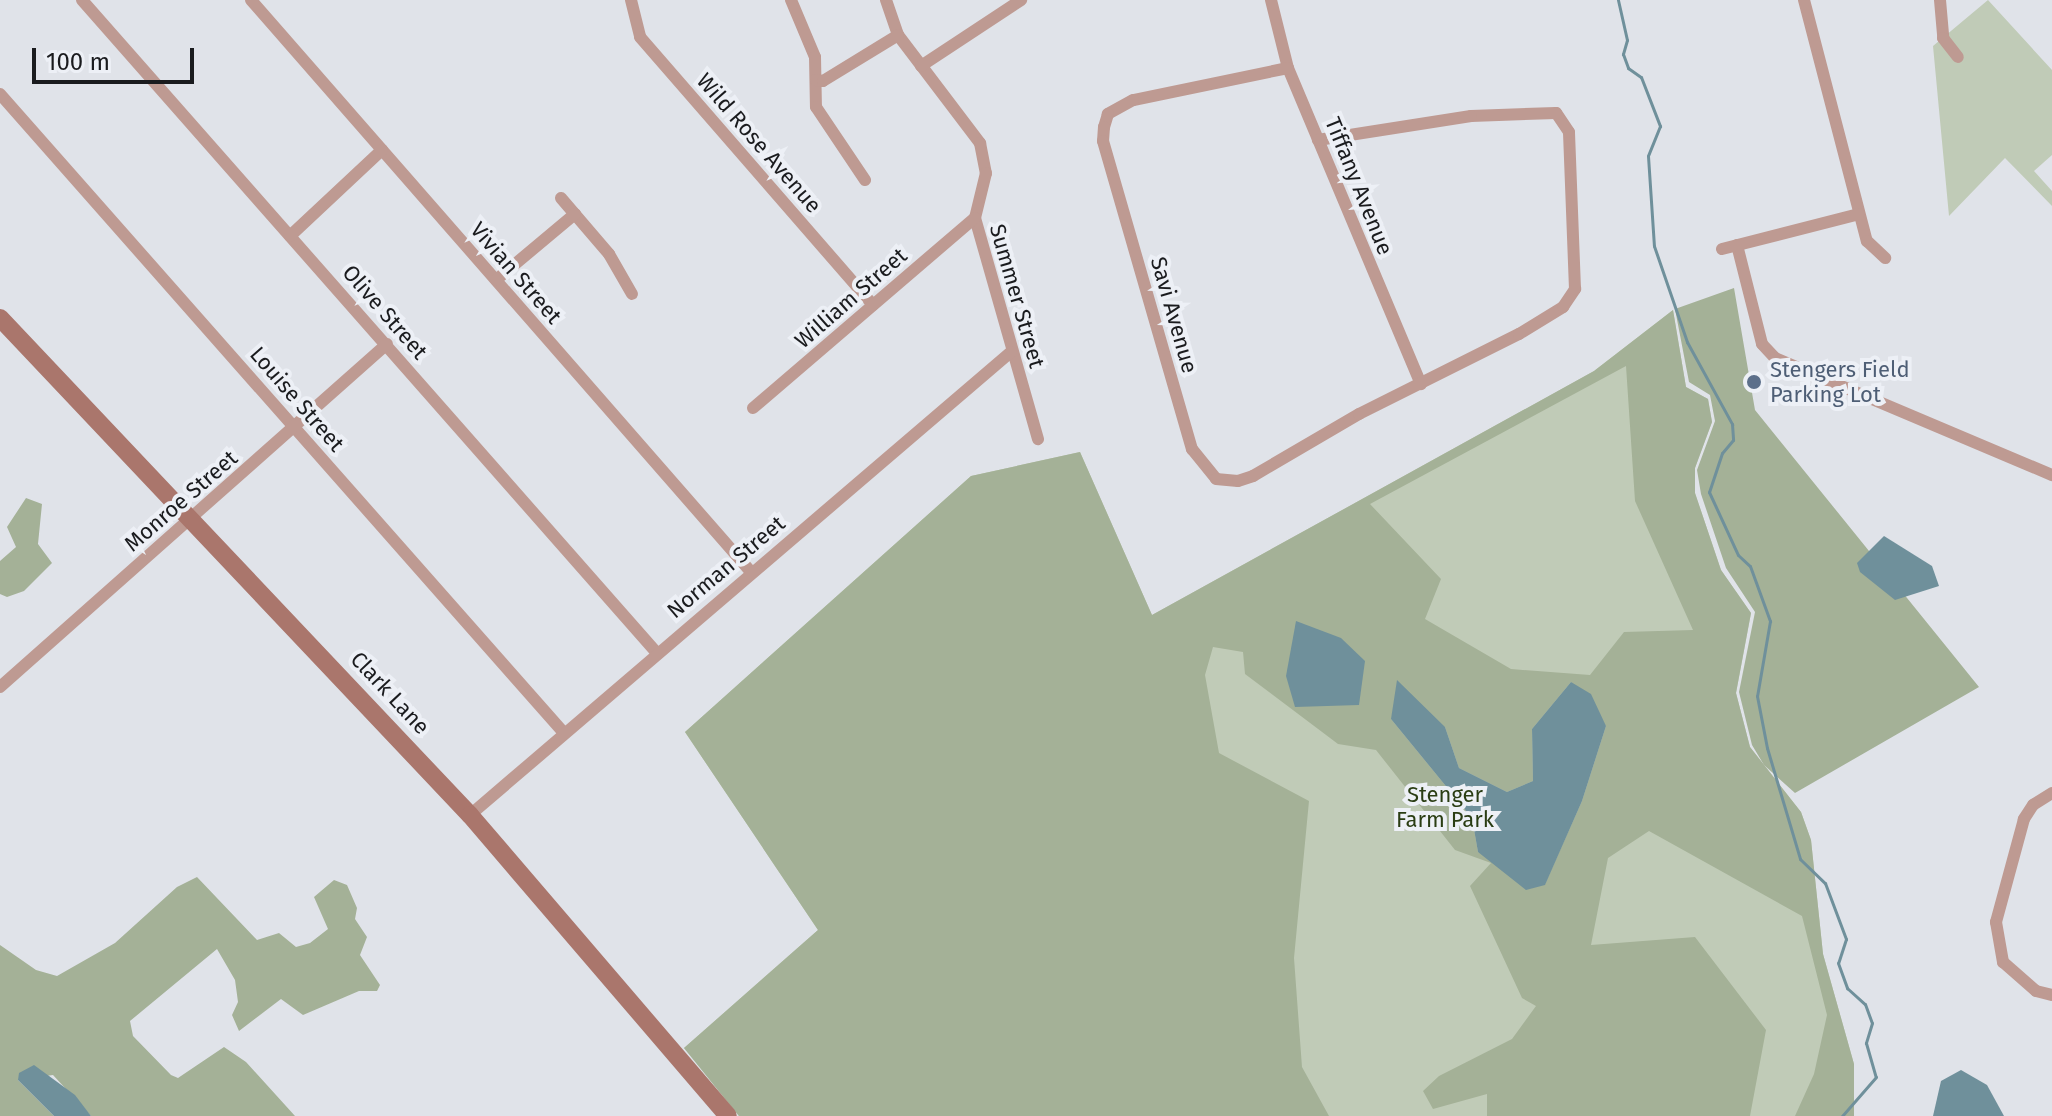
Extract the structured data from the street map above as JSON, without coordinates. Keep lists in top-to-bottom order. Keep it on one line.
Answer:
{"streets":{"main road":["Clark Lane"],"street":["Wild Rose Avenue","Tiffany Avenue","Vivian Street","Summer Street","William Street","Olive Street","Savi Avenue","Louise Street","Monroe Street","Norman Street"]},"crossings":[["Wild Rose Avenue","William Street"],["Tiffany Avenue","Savi Avenue"],["Vivian Street","Norman Street"],["Summer Street","William Street"],["Summer Street","Norman Street"],["Olive Street","Monroe Street"],["Olive Street","Norman Street"],["Louise Street","Monroe Street"],["Louise Street","Norman Street"],["Monroe Street","Clark Lane"],["Norman Street","Clark Lane"]],"parks":["Stenger Farm Park"],"places":["Stengers Field Parking Lot"],"scale_bar":"100 m"}
